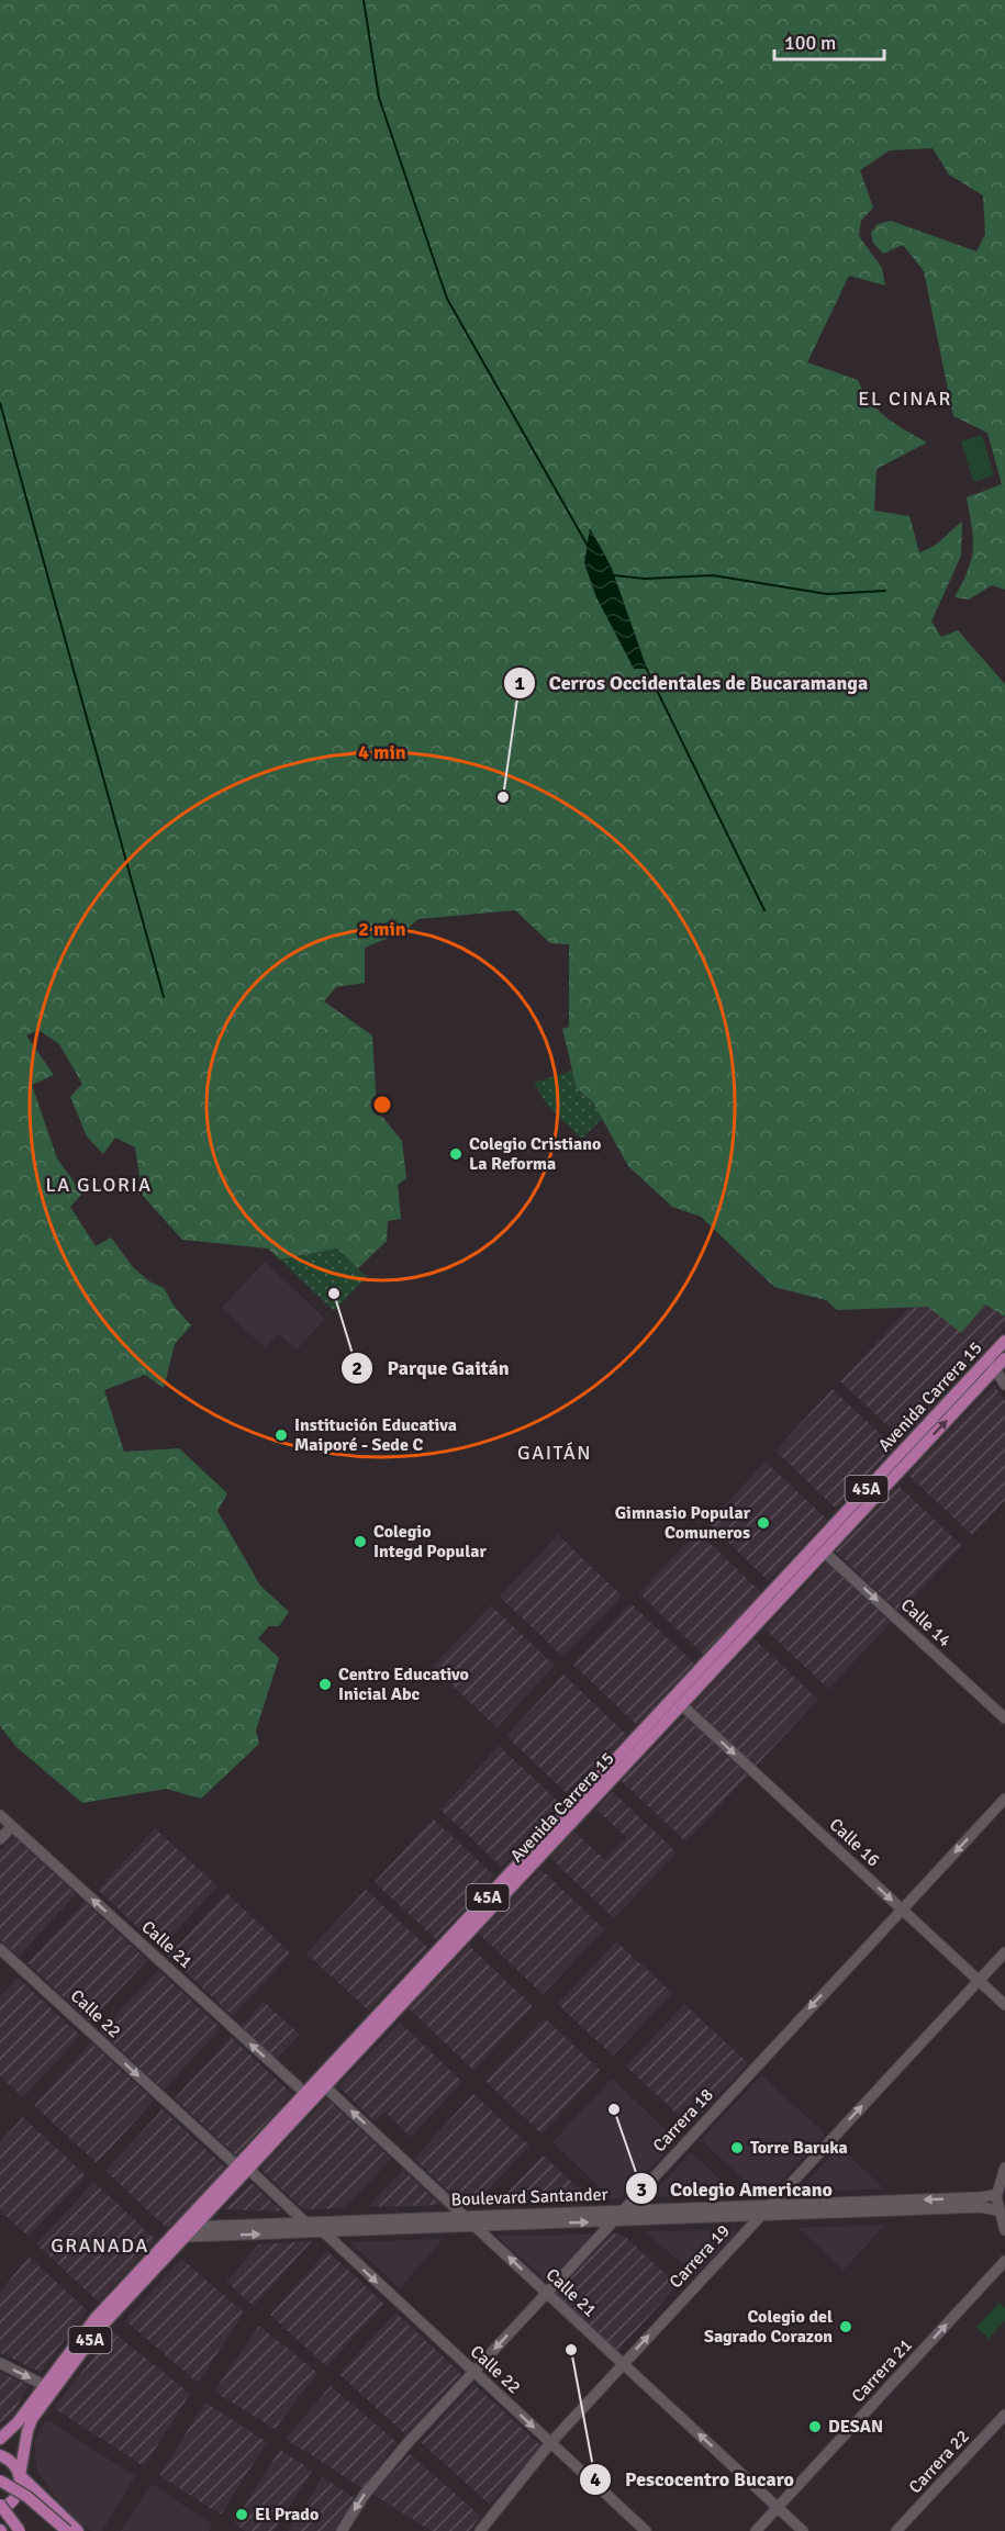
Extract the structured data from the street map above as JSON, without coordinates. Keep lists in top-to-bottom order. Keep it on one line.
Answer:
{"streets":{"main road":["Avenida Carrera 15","45A"],"street":["Calle 14","Calle 16","Calle 21","Calle 22","Carrera 18","Boulevard Santander","Carrera 19","Carrera 21","Carrera 22"]},"crossings":[["Avenida Carrera 15","45A"],["Avenida Carrera 15","Calle 14"],["Avenida Carrera 15","Calle 16"],["Avenida Carrera 15","Calle 21"],["Avenida Carrera 15","Calle 22"],["Avenida Carrera 15","Boulevard Santander"],["Calle 16","Carrera 18"],["Calle 16","Carrera 19"],["Calle 21","Carrera 18"],["Calle 21","Boulevard Santander"],["Calle 21","Carrera 19"],["Calle 21","Carrera 21"],["Calle 22","Carrera 18"],["Calle 22","Boulevard Santander"],["Calle 22","Carrera 19"],["Carrera 18","Boulevard Santander"],["Boulevard Santander","Carrera 19"]],"one_way":["Calle 14","Calle 16","Calle 21","Calle 22","Carrera 18","Carrera 19","Carrera 21"],"districts":["EL CINAR","LA GLORIA","GAITÁN","GRANADA"],"places":["Cerros Occidentales de Bucaramanga","Colegio Cristiano La Reforma","Parque Gaitán","Institución Educativa Maiporé - Sede C","Gimnasio Popular Comuneros","Colegio Integd Popular","Centro Educativo Inicial Abc","Colegio Americano","Torre Baruka","Colegio del Sagrado Corazon","Pescocentro Bucaro","DESAN","El Prado"],"scale_bar":"100 m","rings":["4 min","2 min"]}
